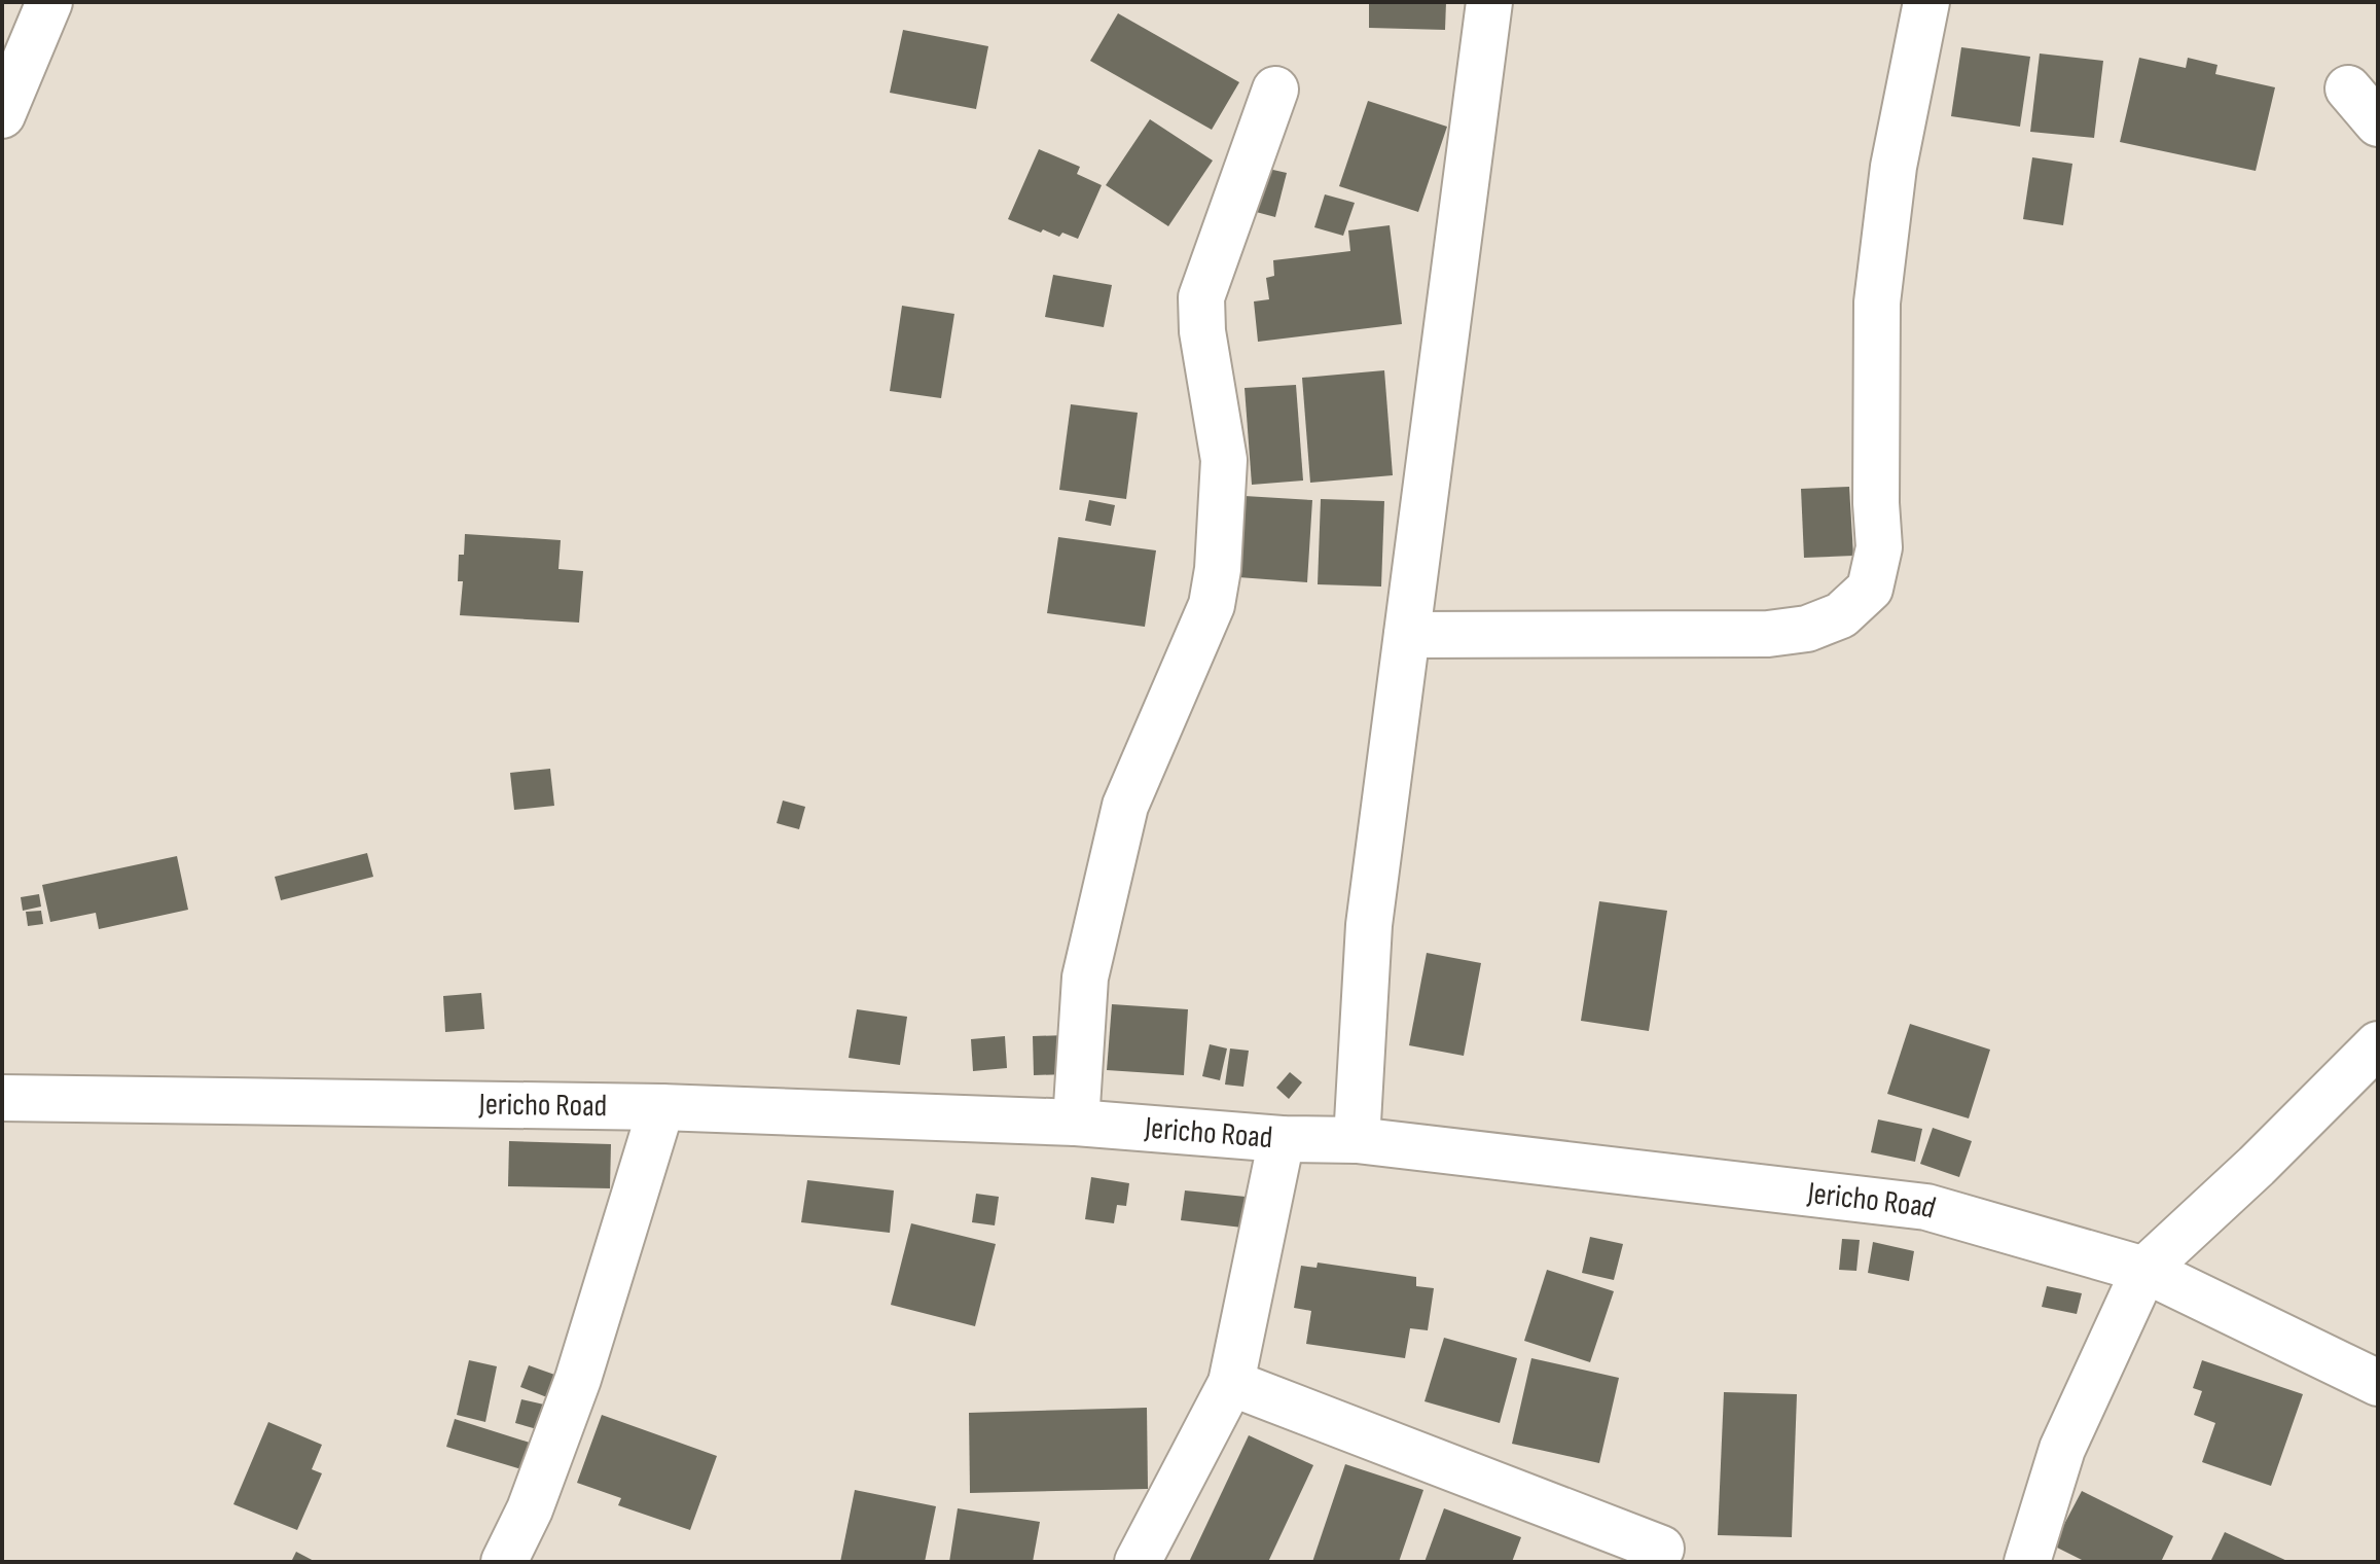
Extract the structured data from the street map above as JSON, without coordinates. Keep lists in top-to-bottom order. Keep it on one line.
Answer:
{"streets":{"street":["Jericho Road"]}}
